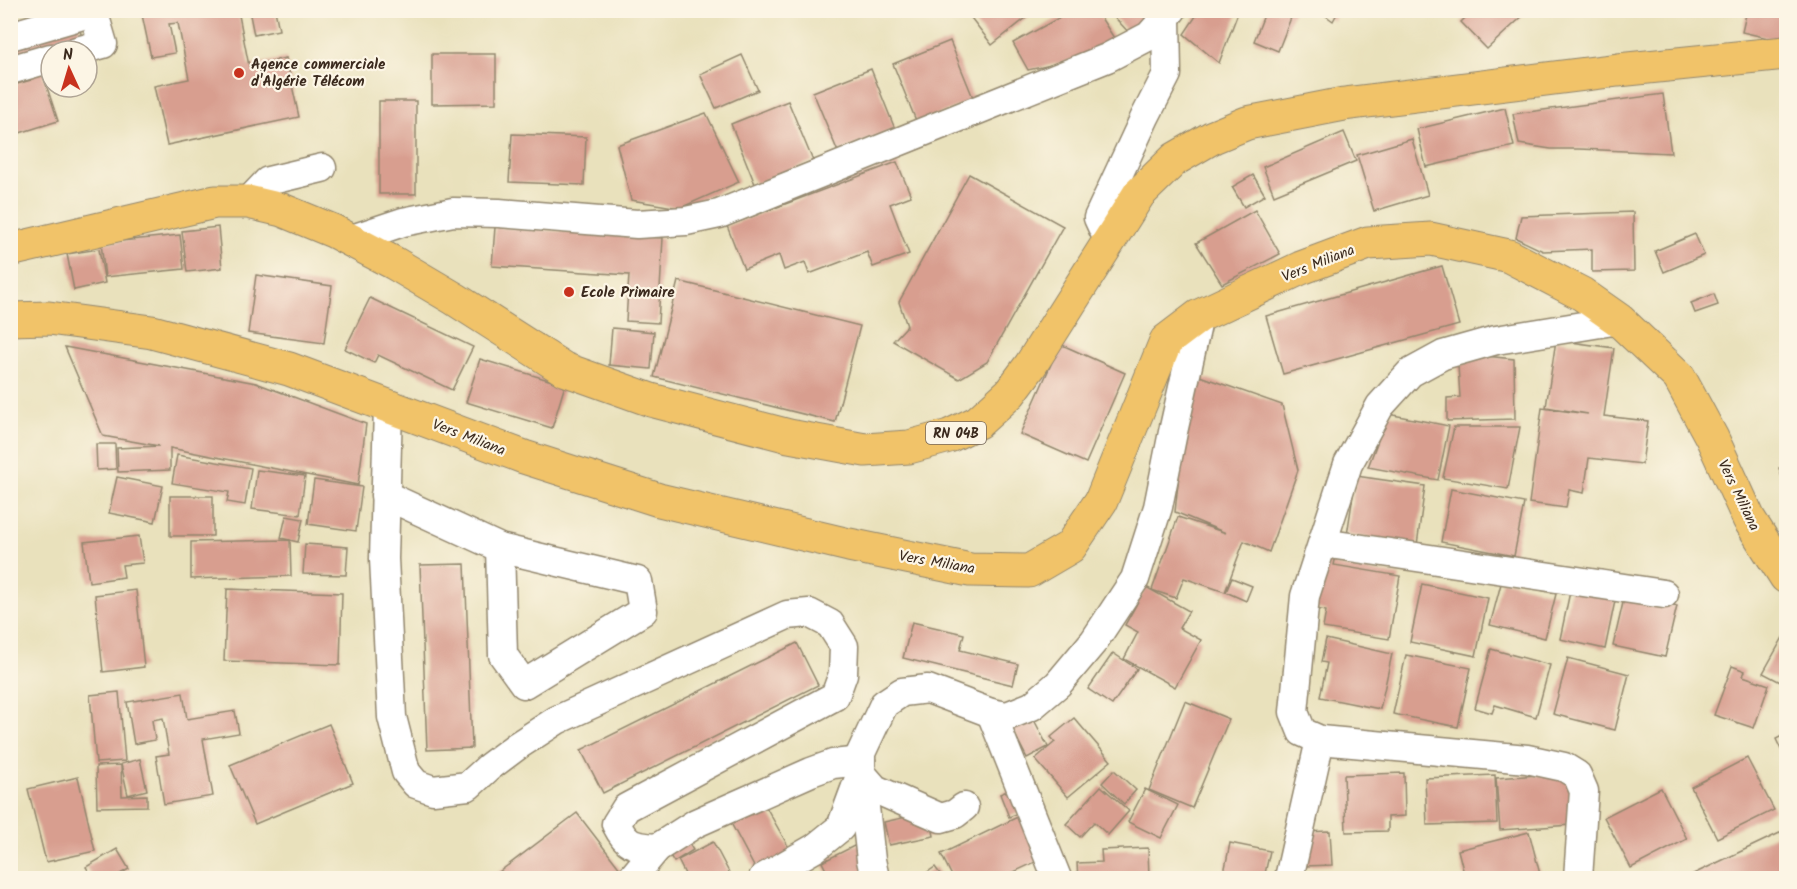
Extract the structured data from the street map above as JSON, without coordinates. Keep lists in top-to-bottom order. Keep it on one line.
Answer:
{"streets":{"main road":["Vers Miliana","RN 04B"]},"places":["Agence commerciale d'Algérie Télécom","Ecole Primaire"],"north":"top"}
